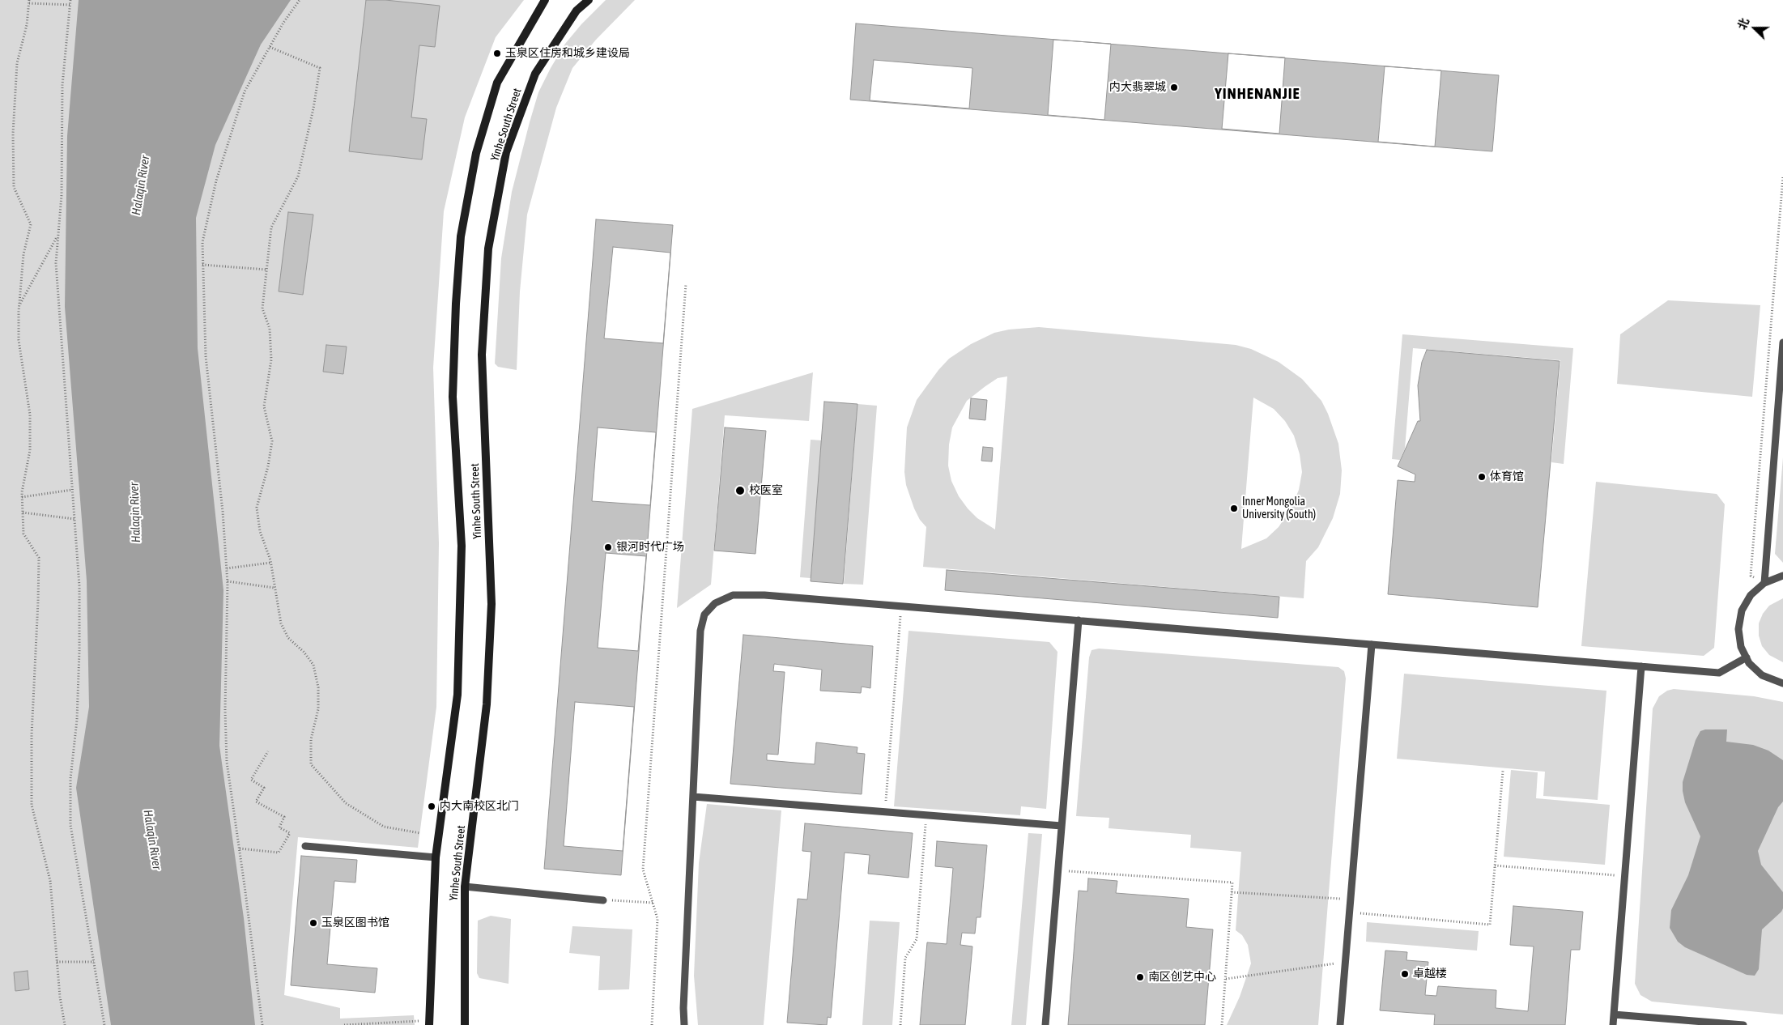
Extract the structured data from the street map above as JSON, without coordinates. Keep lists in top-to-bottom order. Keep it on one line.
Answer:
{"streets":{"main road":["Yinhe South Street"]},"districts":["YINHENANJIE"],"water":["Halaqin River"],"places":["玉泉区住房和城乡建设局","内大翡翠城","体育馆","校医室","Inner Mongolia University (South)","银河时代广场","内大南校区北门","玉泉区图书馆","卓越楼","南区创艺中心"],"north":"left"}
